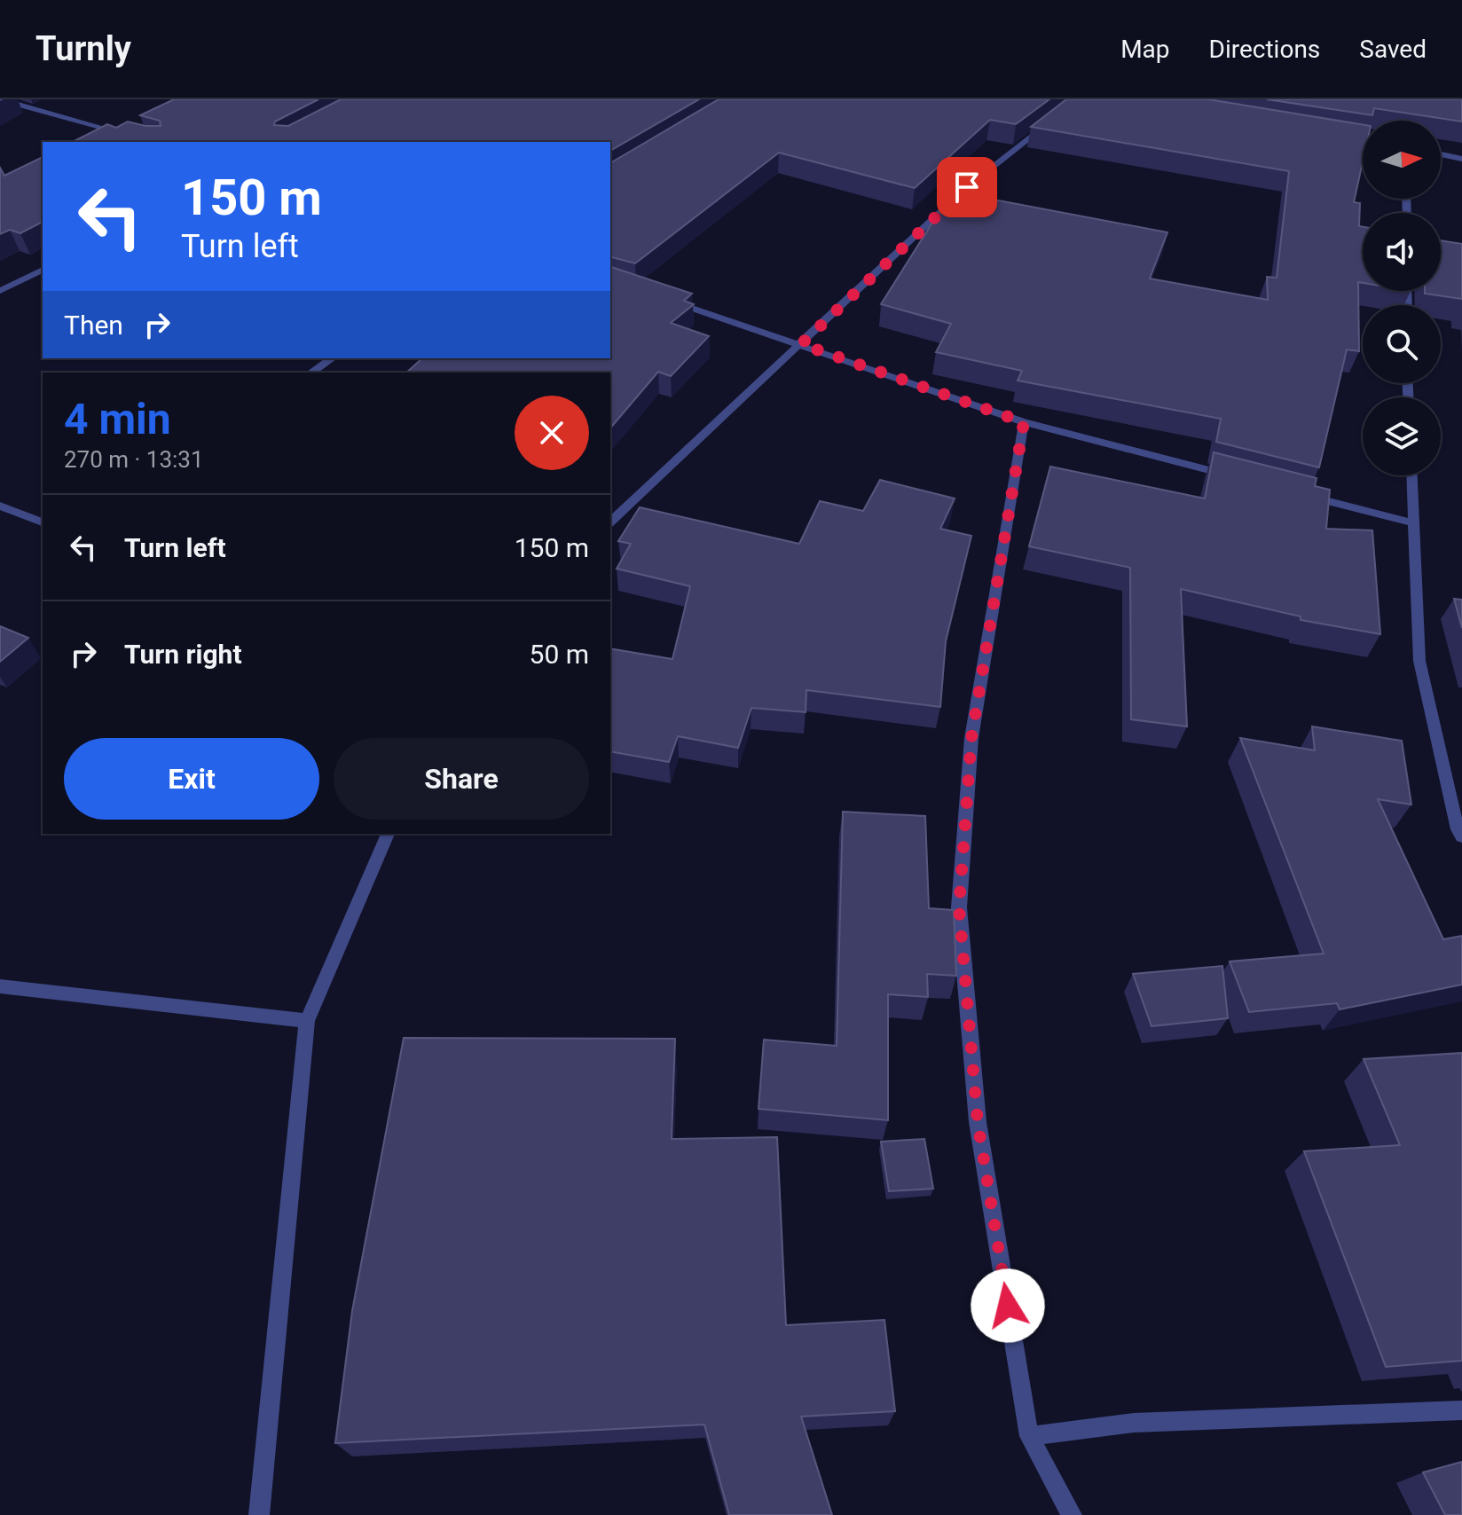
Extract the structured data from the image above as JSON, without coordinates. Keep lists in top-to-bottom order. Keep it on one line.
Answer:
{"north":"right","page":{"header":"Turnly","nav":["Map","Directions","Saved"],"turn":["150 m","Turn left"],"then":"Then","heading":["4 min","270 m · 13:31"],"list":[{"name":"Turn left","value":"150 m"},{"name":"Turn right","value":"50 m"}],"buttons":["Exit","Share"]}}
